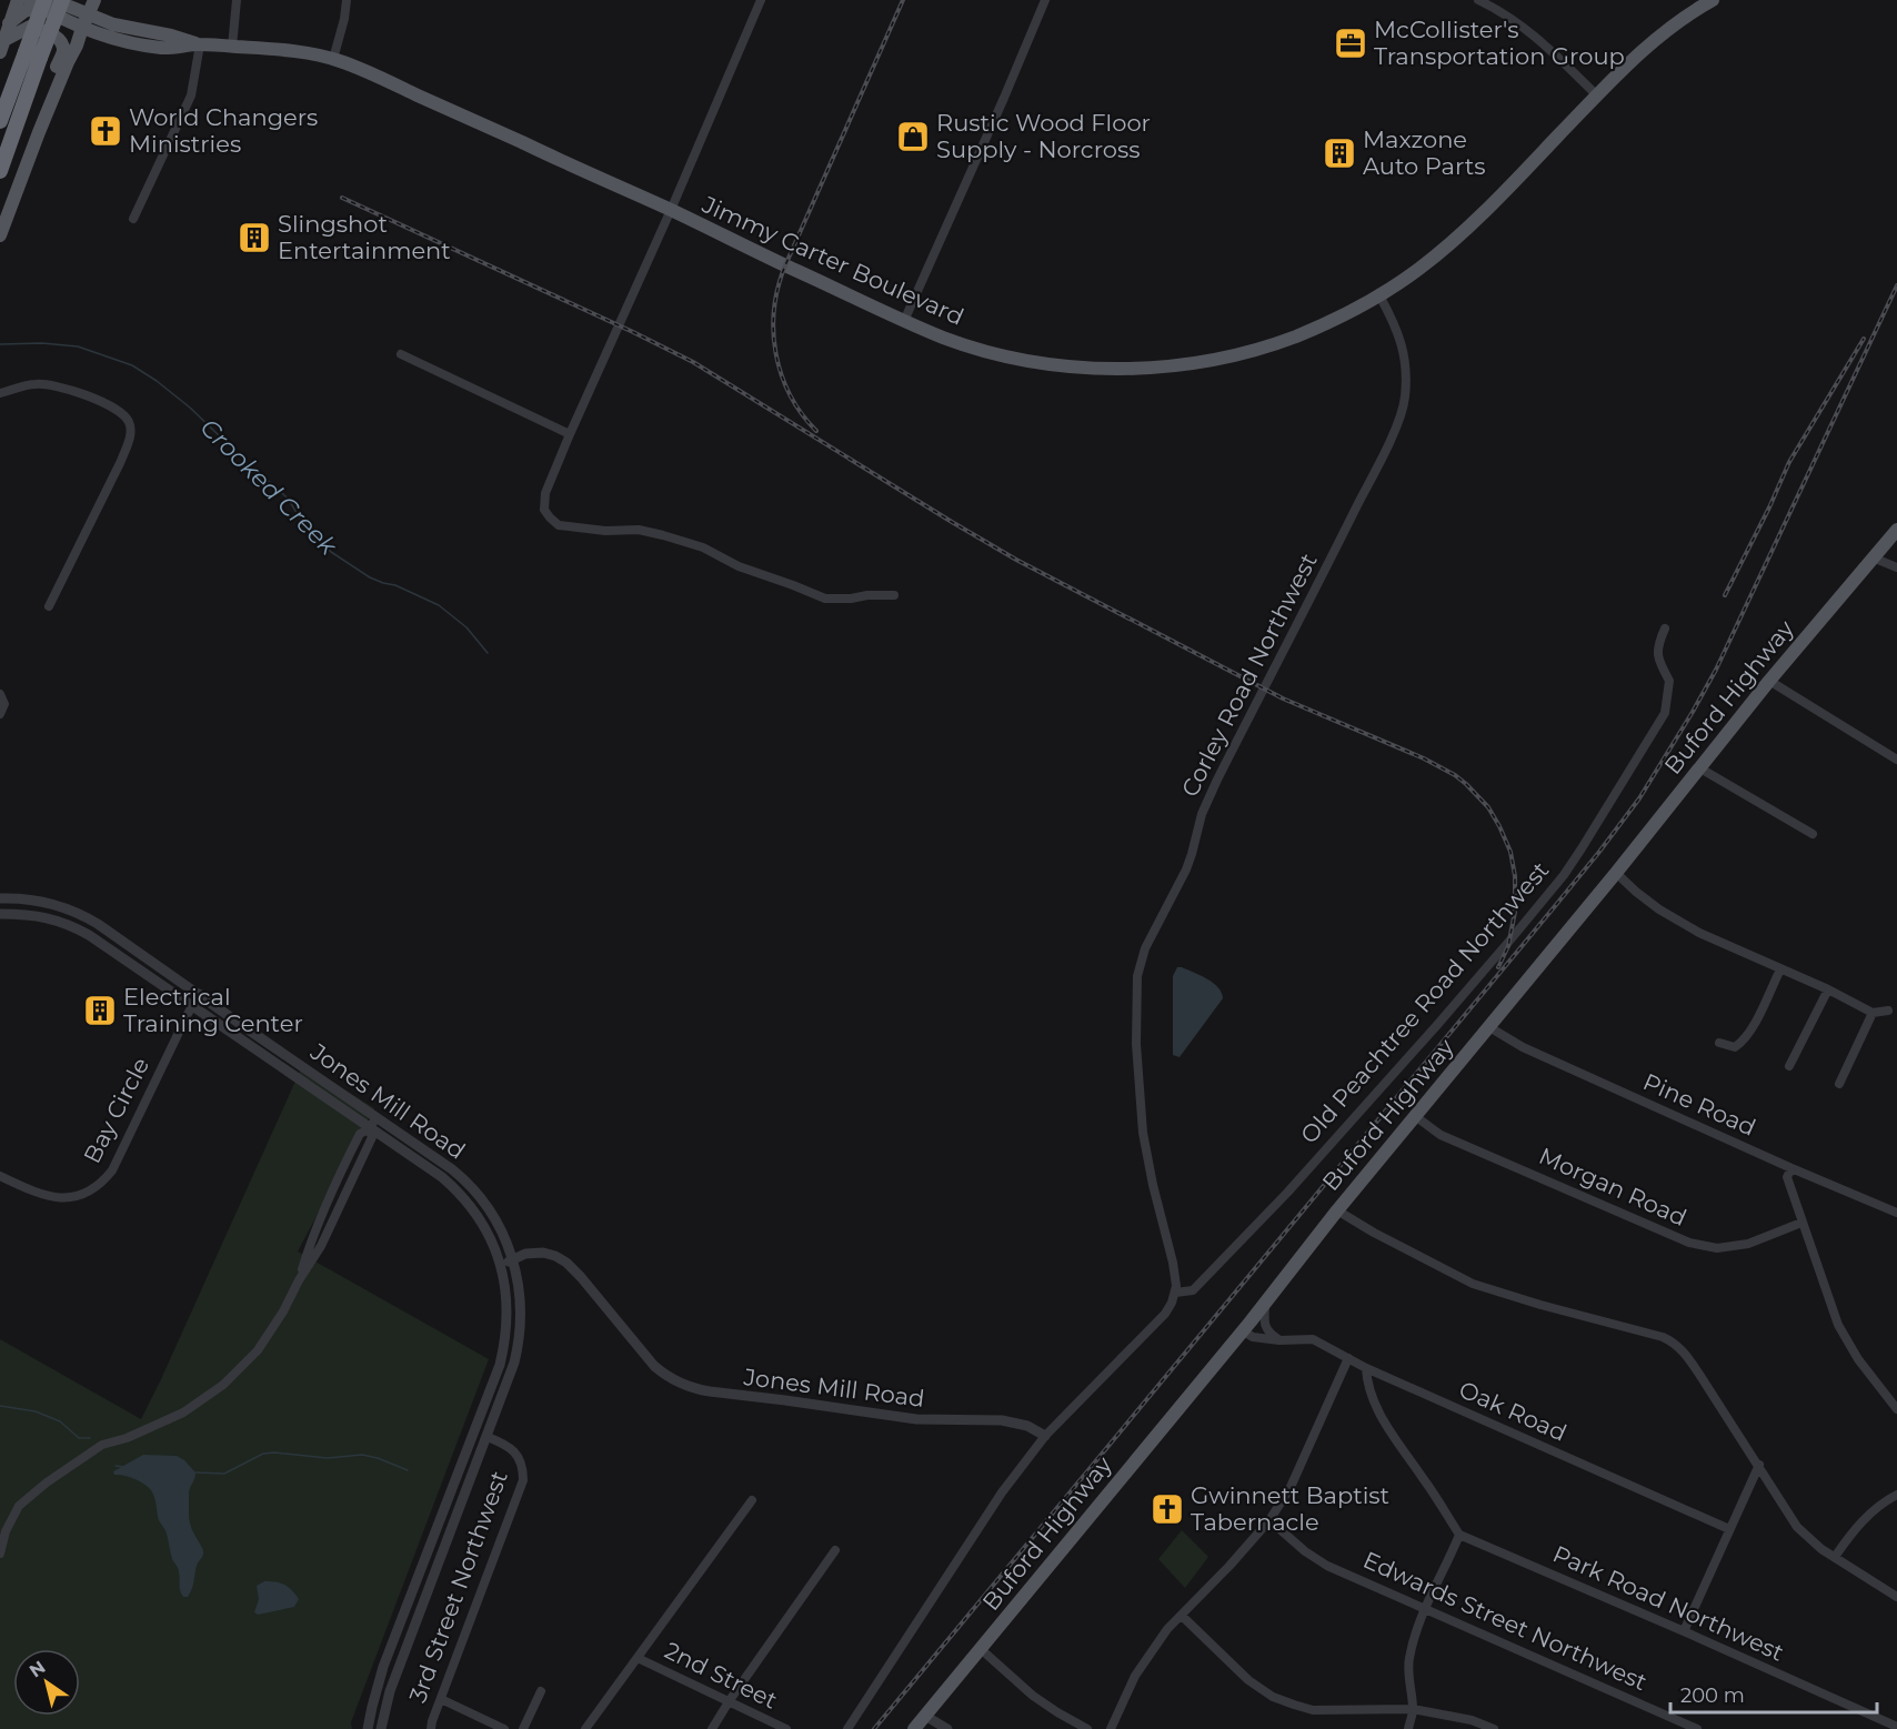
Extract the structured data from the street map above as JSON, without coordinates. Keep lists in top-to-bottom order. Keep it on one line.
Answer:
{"streets":{"main road":["Jimmy Carter Boulevard","Buford Highway"],"street":["Corley Road Northwest","Old Peachtree Road Northwest","Jones Mill Road","Pine Road","Bay Circle","Morgan Road","Oak Road","3rd Street Northwest","Park Road Northwest","Edwards Street Northwest","2nd Street"]},"crossings":[["Jimmy Carter Boulevard","Corley Road Northwest"],["Corley Road Northwest","Old Peachtree Road Northwest"],["Buford Highway","Pine Road"],["Buford Highway","Morgan Road"],["Buford Highway","Oak Road"],["Jones Mill Road","Bay Circle"],["Jones Mill Road","3rd Street Northwest"]],"water":["Crooked Creek"],"places":{"office":["McCollister's Transportation Group"],"church":["World Changers Ministries","Gwinnett Baptist Tabernacle"],"shop":["Rustic Wood Floor Supply - Norcross"],"building":["Maxzone Auto Parts","Slingshot Entertainment","Electrical Training Center"]},"scale_bar":"200 m","north":"top left"}
